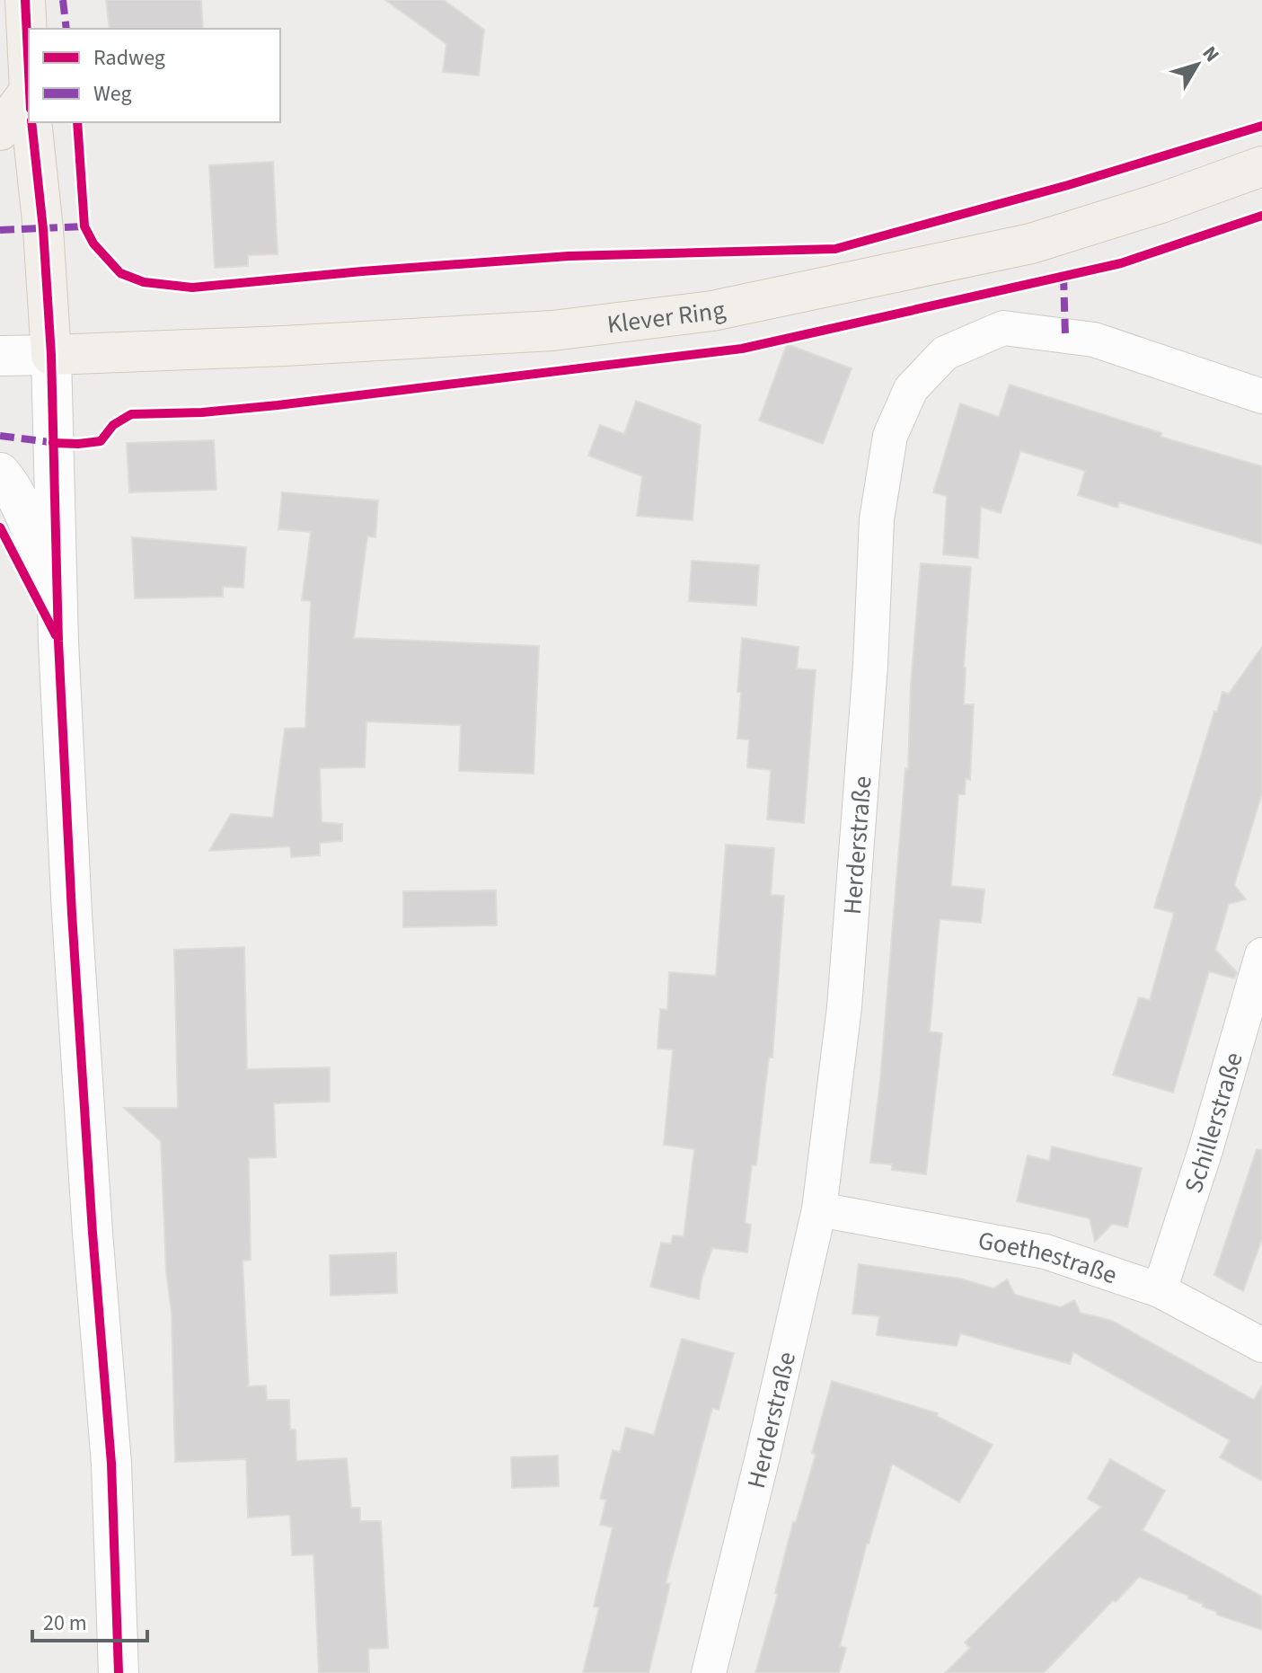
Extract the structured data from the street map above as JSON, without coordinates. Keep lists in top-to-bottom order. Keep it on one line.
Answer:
{"streets":{"main road":["Klever Ring"],"street":["Herderstraße","Schillerstraße","Goethestraße"]},"crossings":[["Herderstraße","Goethestraße"],["Schillerstraße","Goethestraße"]],"legend":["Radweg","Weg"],"scale_bar":"20 m","north":"top right"}
